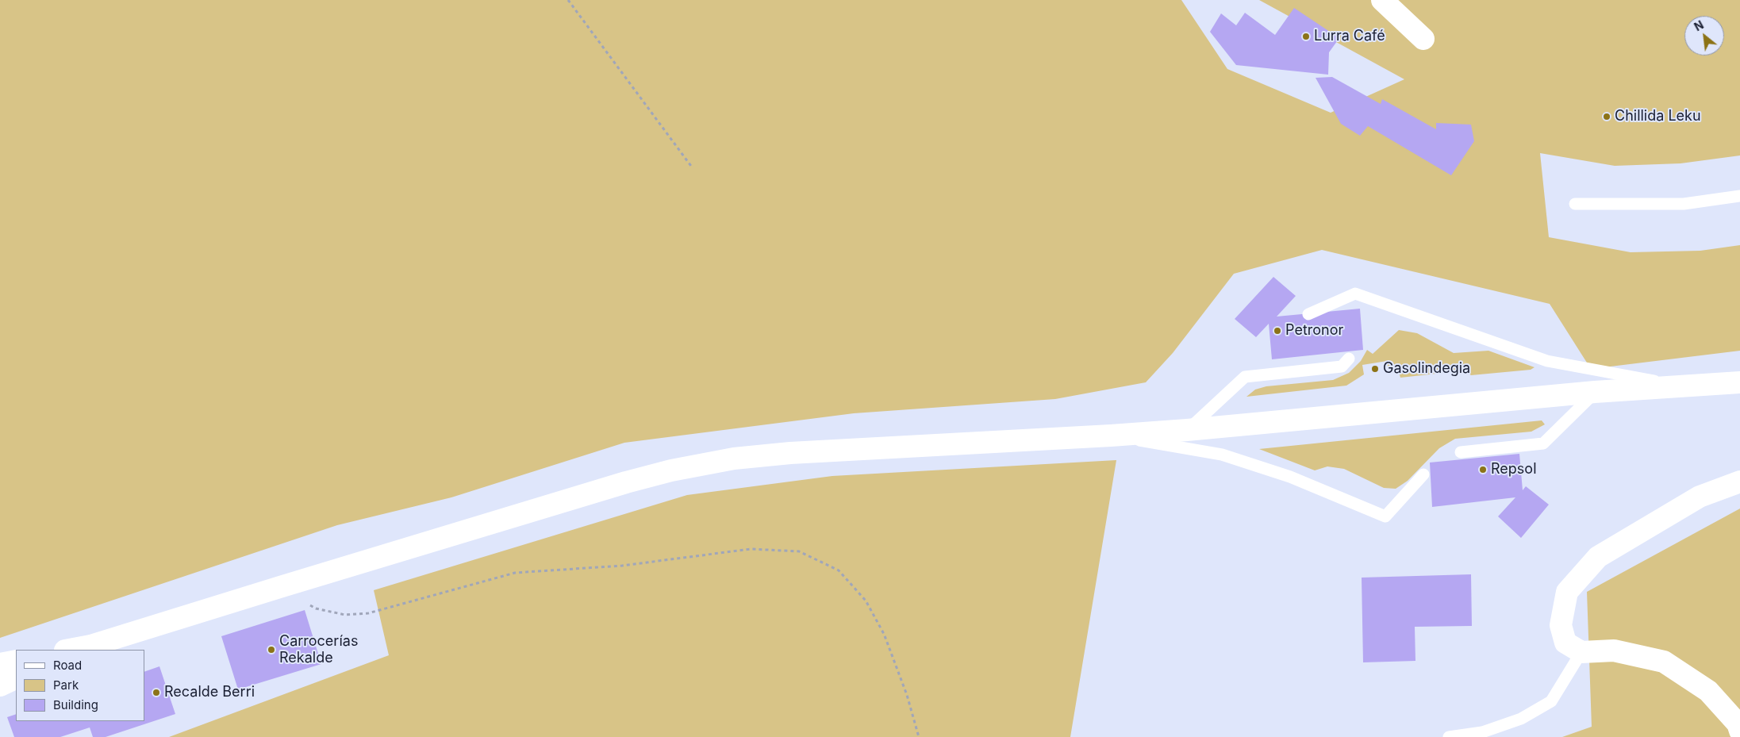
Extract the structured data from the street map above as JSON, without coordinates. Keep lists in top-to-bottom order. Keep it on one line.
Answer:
{"places":["Lurra Café","Chillida Leku","Petronor","Gasolindegia","Repsol","Carrocerías Rekalde","Recalde Berri"],"legend":["Road","Park","Building"],"north":"top left"}
